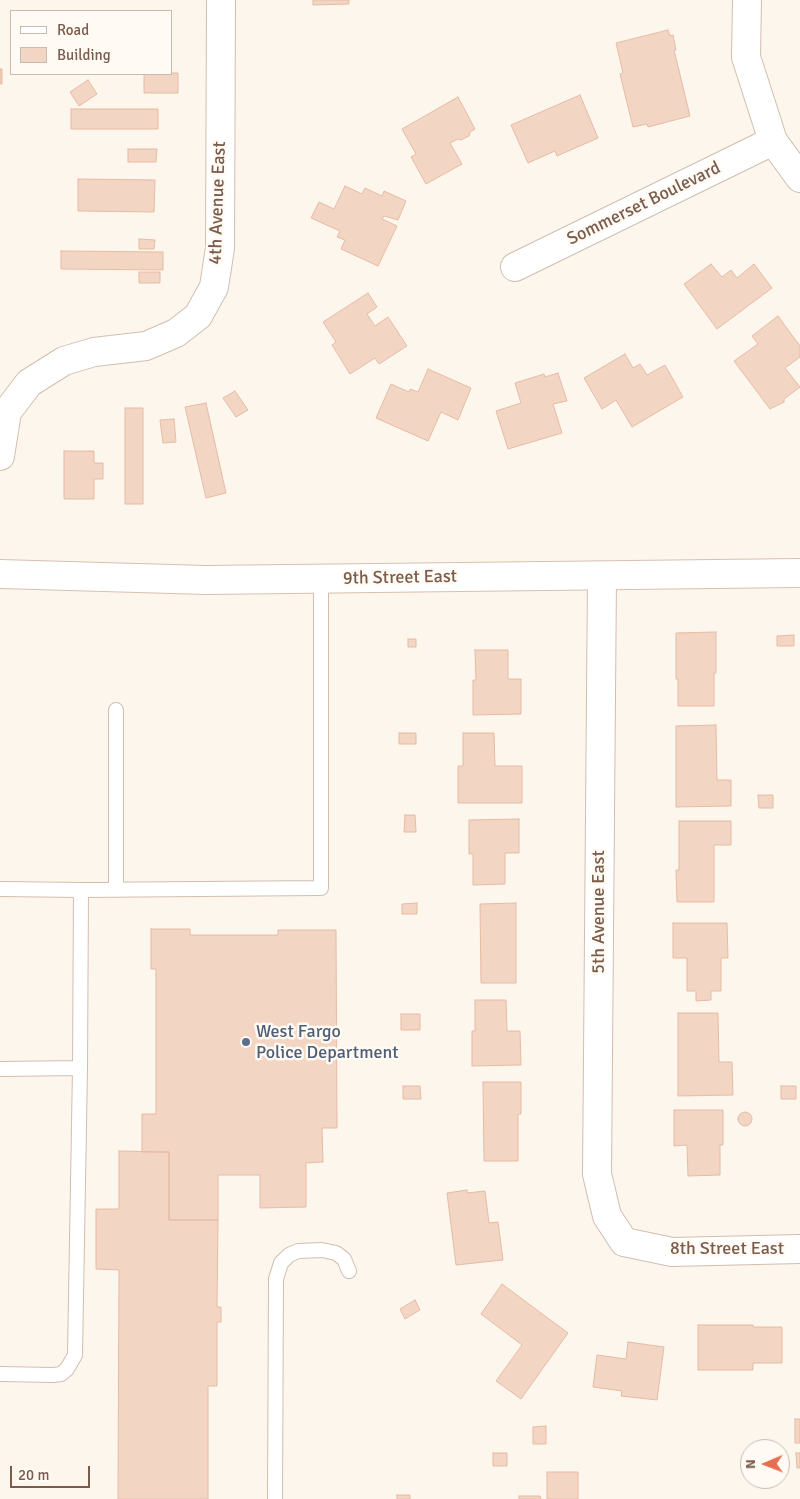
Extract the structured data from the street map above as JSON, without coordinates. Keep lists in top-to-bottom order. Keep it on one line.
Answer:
{"streets":{"street":["4th Avenue East","Sommerset Boulevard","9th Street East","5th Avenue East","8th Street East"]},"crossings":[["9th Street East","5th Avenue East"],["5th Avenue East","8th Street East"]],"places":["West Fargo Police Department"],"legend":["Road","Building"],"scale_bar":"20 m","north":"left"}
